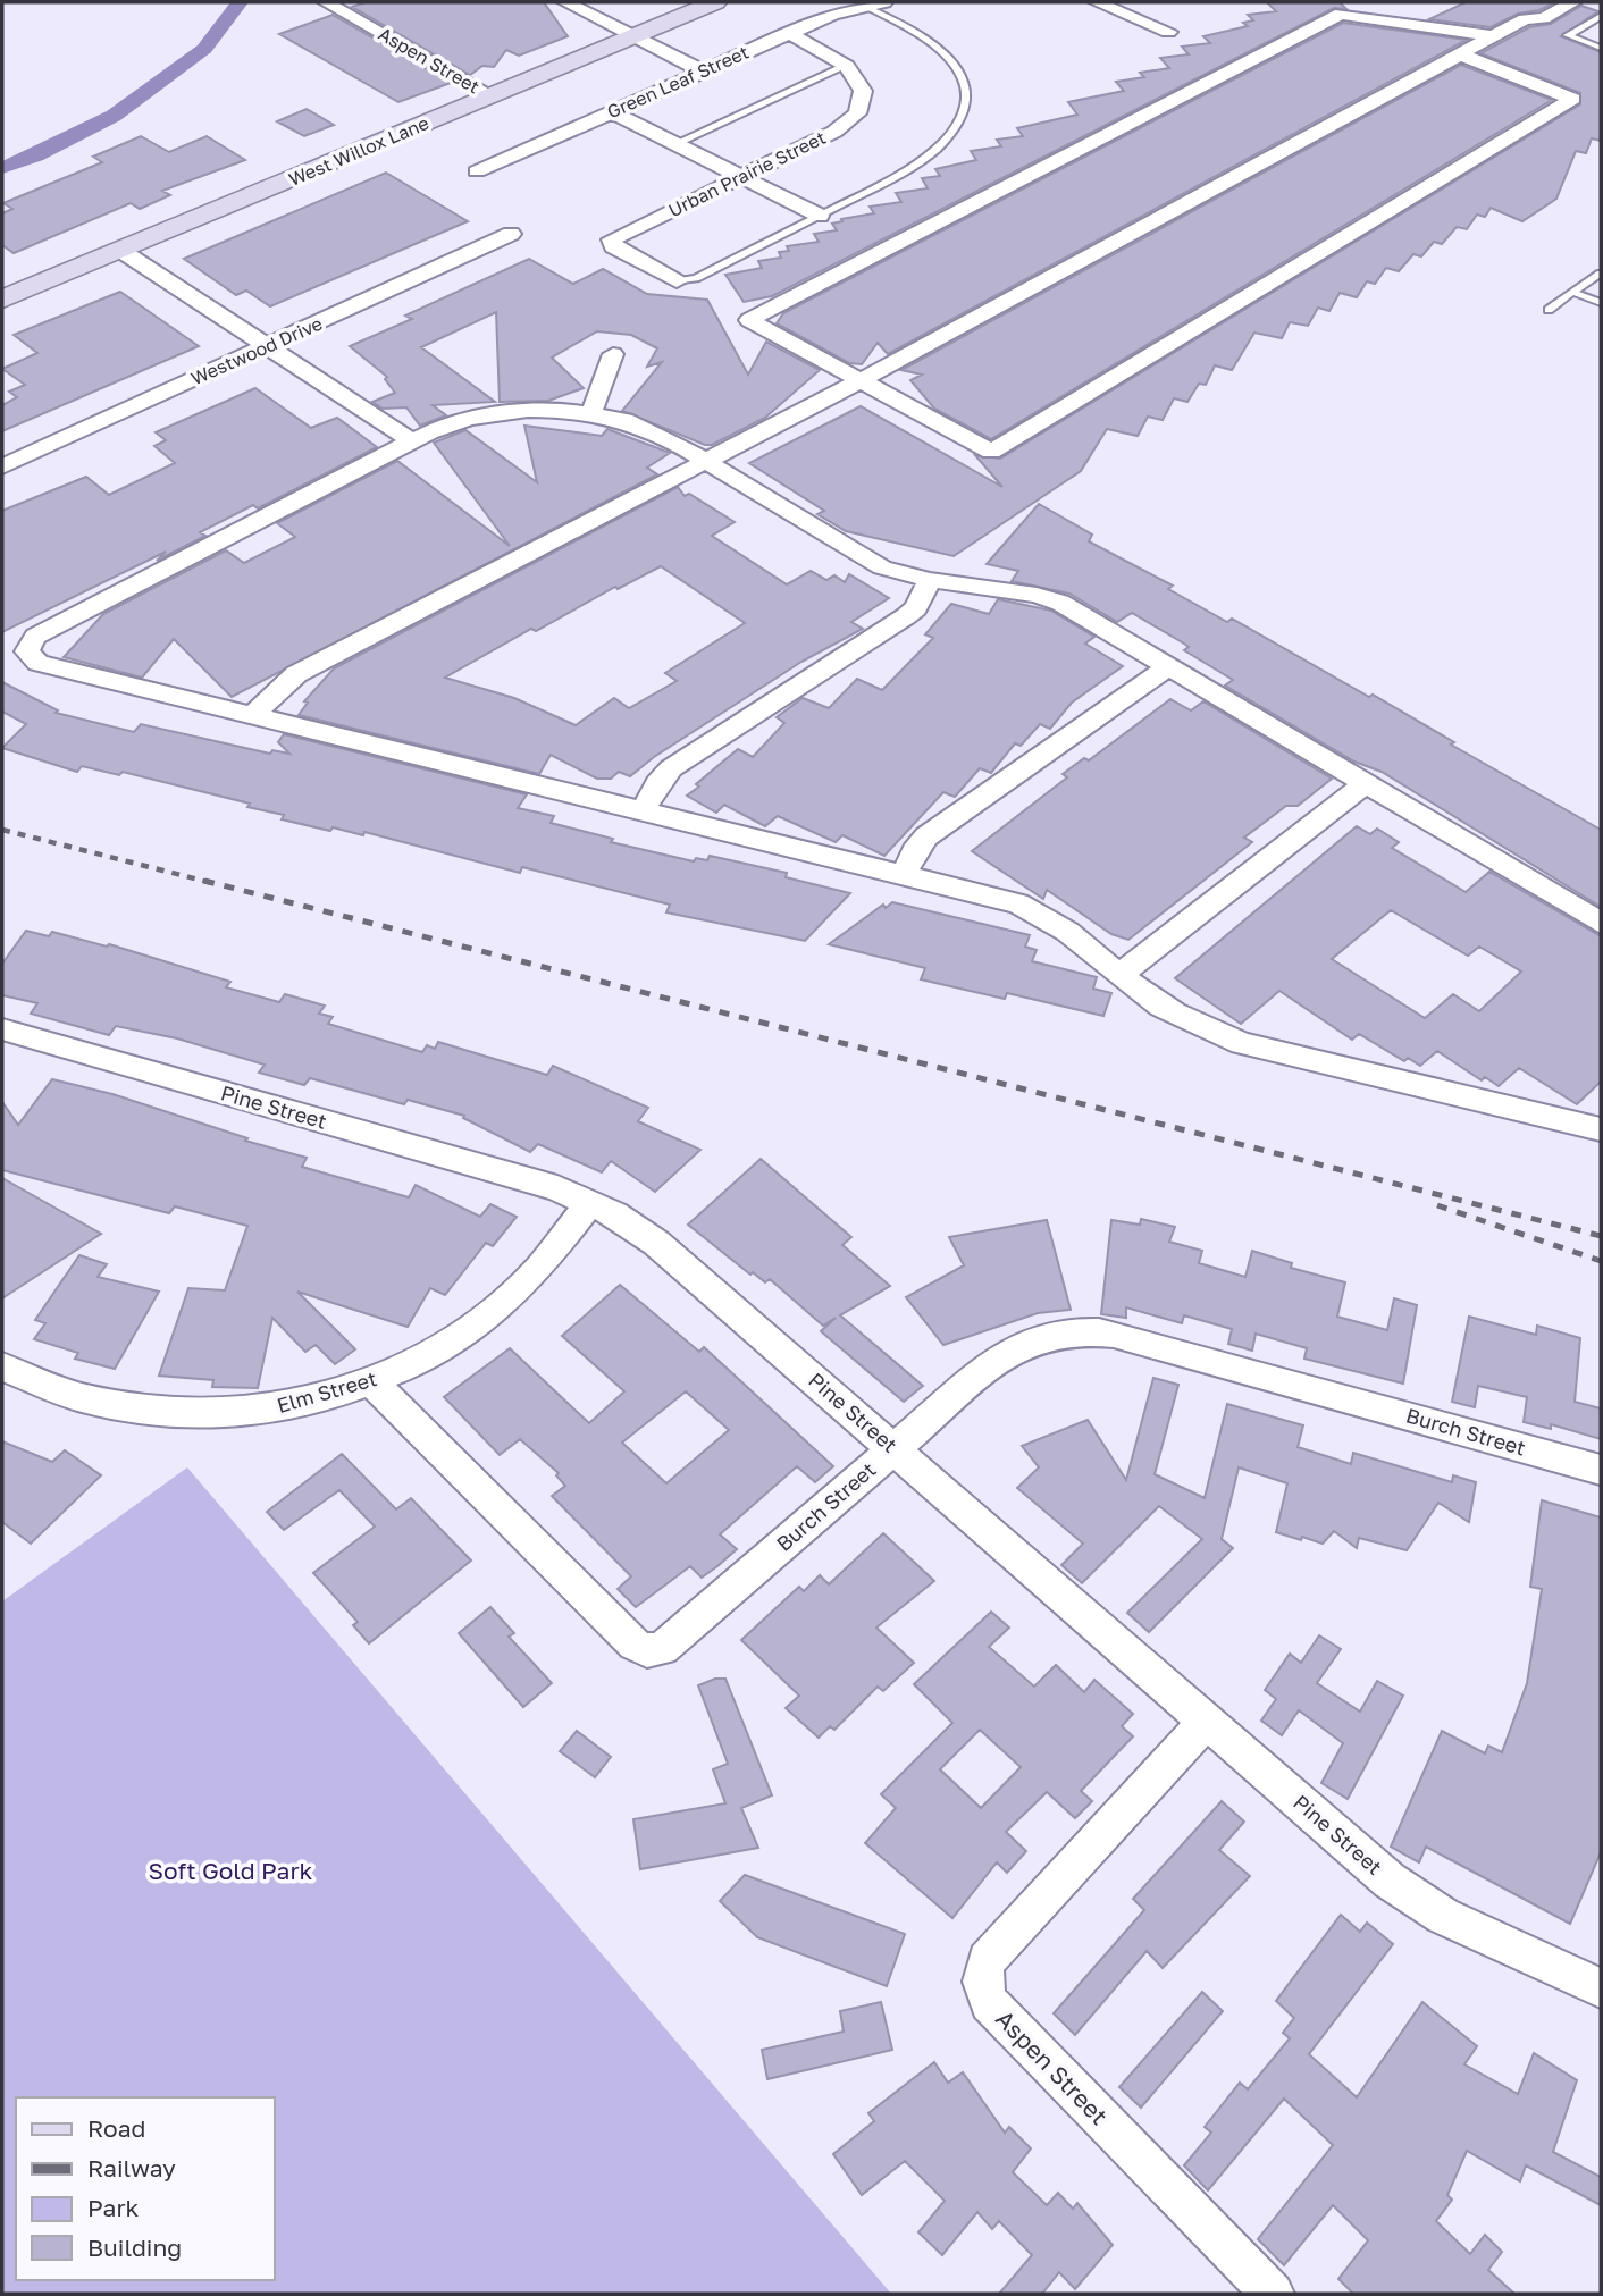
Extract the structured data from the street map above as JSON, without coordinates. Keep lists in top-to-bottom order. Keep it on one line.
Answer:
{"streets":{"main road":["West Willox Lane"],"street":["Aspen Street","Green Leaf Street","Urban Prairie Street","Westwood Drive","Pine Street","Elm Street","Burch Street"]},"crossings":[["Aspen Street","West Willox Lane"],["Aspen Street","Pine Street"],["Pine Street","Elm Street"],["Pine Street","Burch Street"],["Elm Street","Burch Street"]],"parks":["Soft Gold Park"],"legend":["Road","Railway","Park","Building"]}
